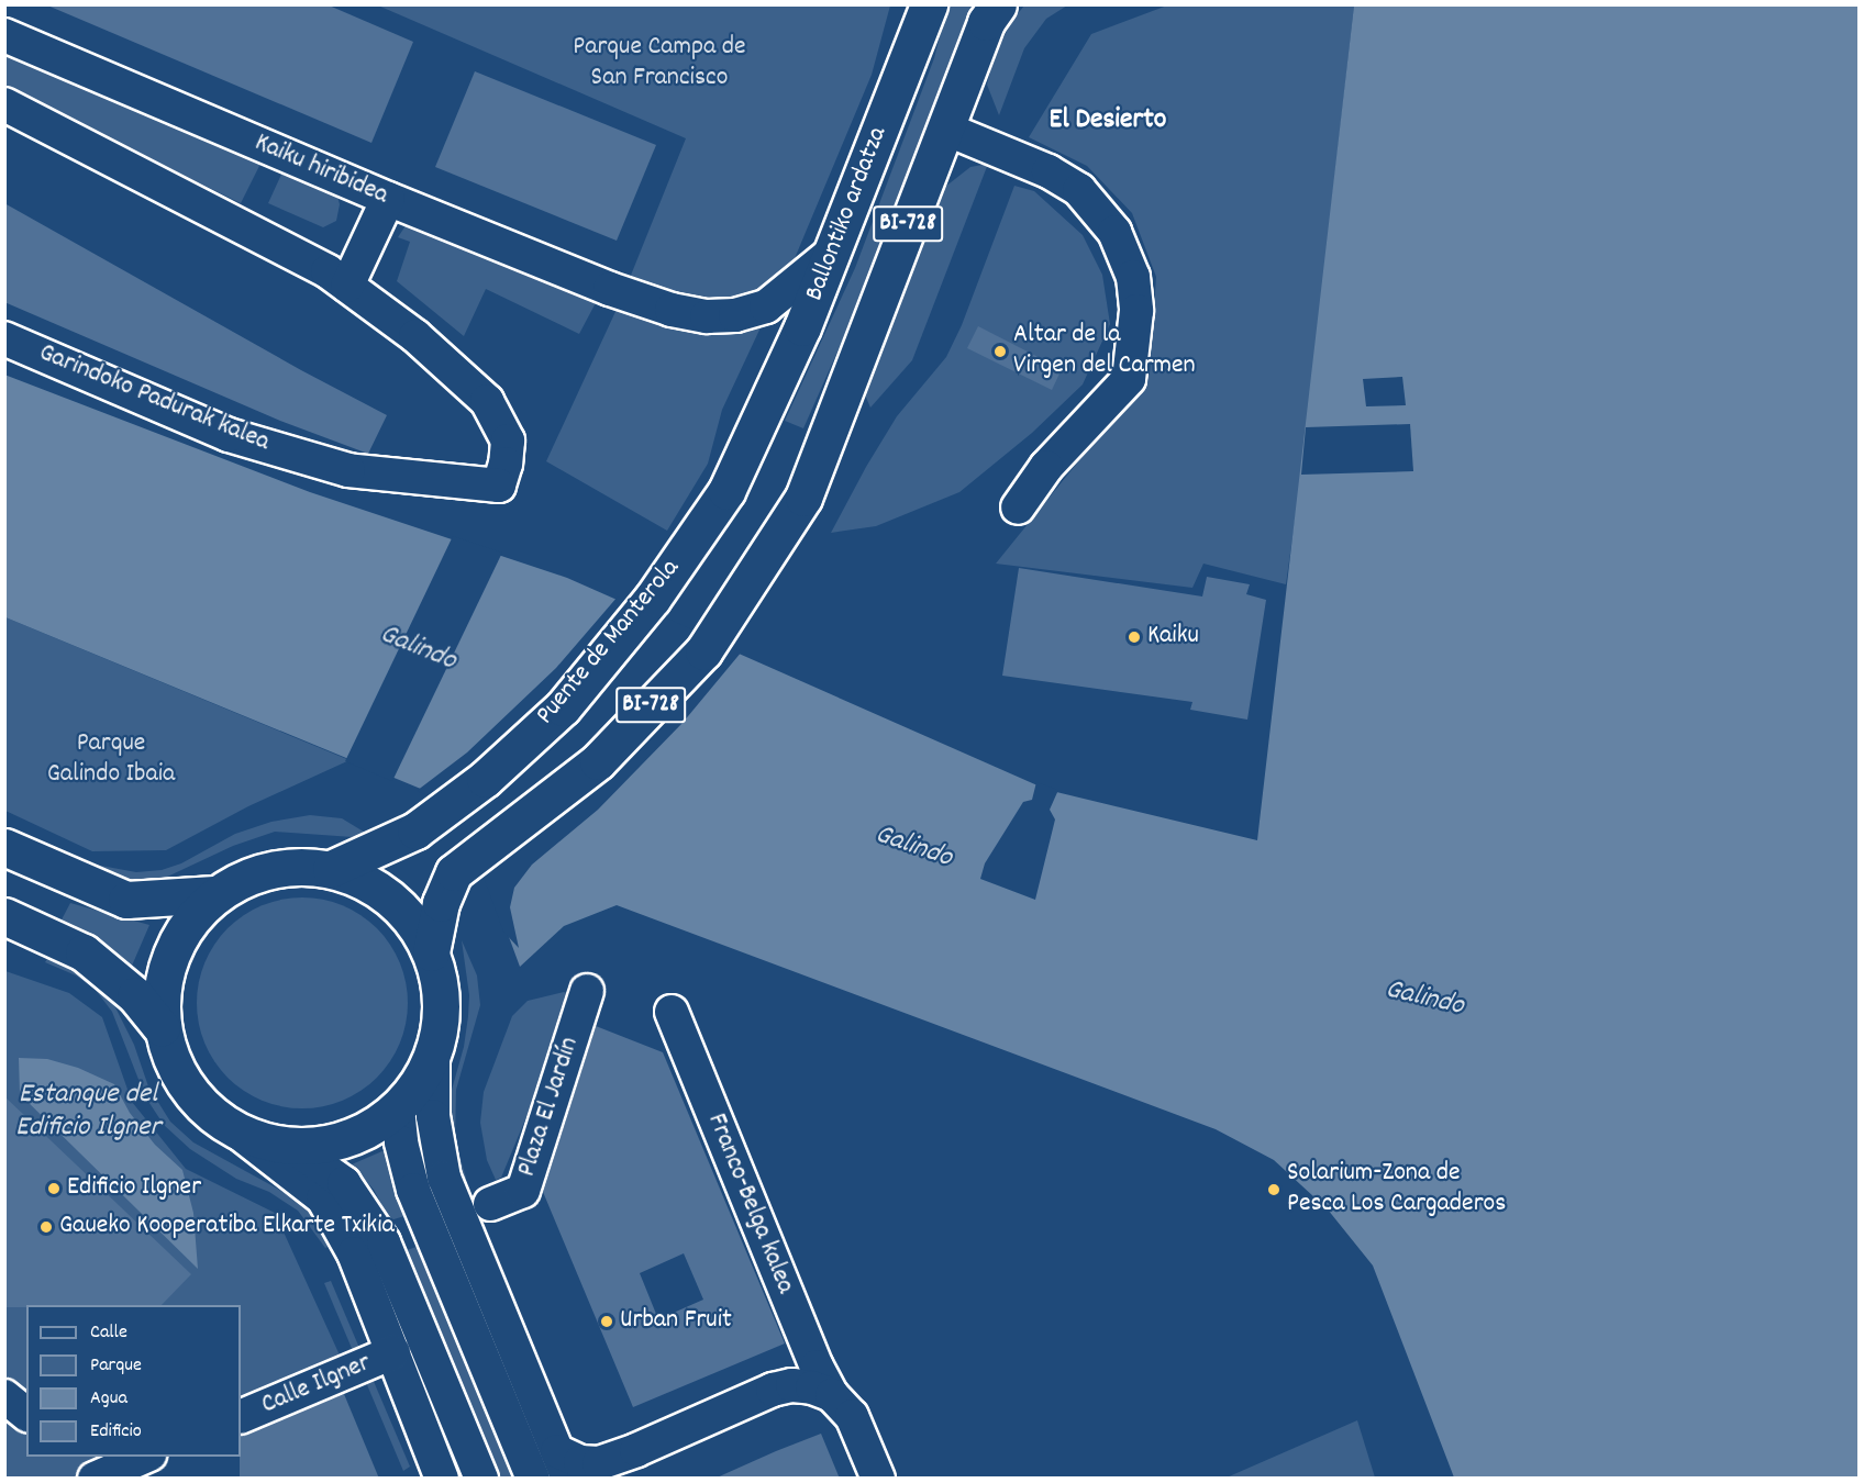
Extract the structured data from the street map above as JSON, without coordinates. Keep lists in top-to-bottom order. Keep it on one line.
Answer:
{"streets":{"main road":["Ballontiko ardatza","BI-728","Puente de Manterola"],"street":["Kaiku hiribidea","Garindoko Padurak kalea","Plaza El Jardín","Franco-Belga kalea","Calle Ilgner"]},"crossings":[["Kaiku hiribidea","Ballontiko ardatza"],["Ballontiko ardatza","Puente de Manterola"]],"districts":["El Desierto"],"water":["Galindo","Estanque del Edificio Ilgner"],"parks":["Parque Campa de San Francisco","Parque Galindo Ibaia"],"places":["Altar de la Virgen del Carmen","Kaiku","Edificio Ilgner","Solarium-Zona de Pesca Los Cargaderos","Gaueko Kooperatiba Elkarte Txikia","Urban Fruit"],"legend":["Calle","Parque","Agua","Edificio"]}
